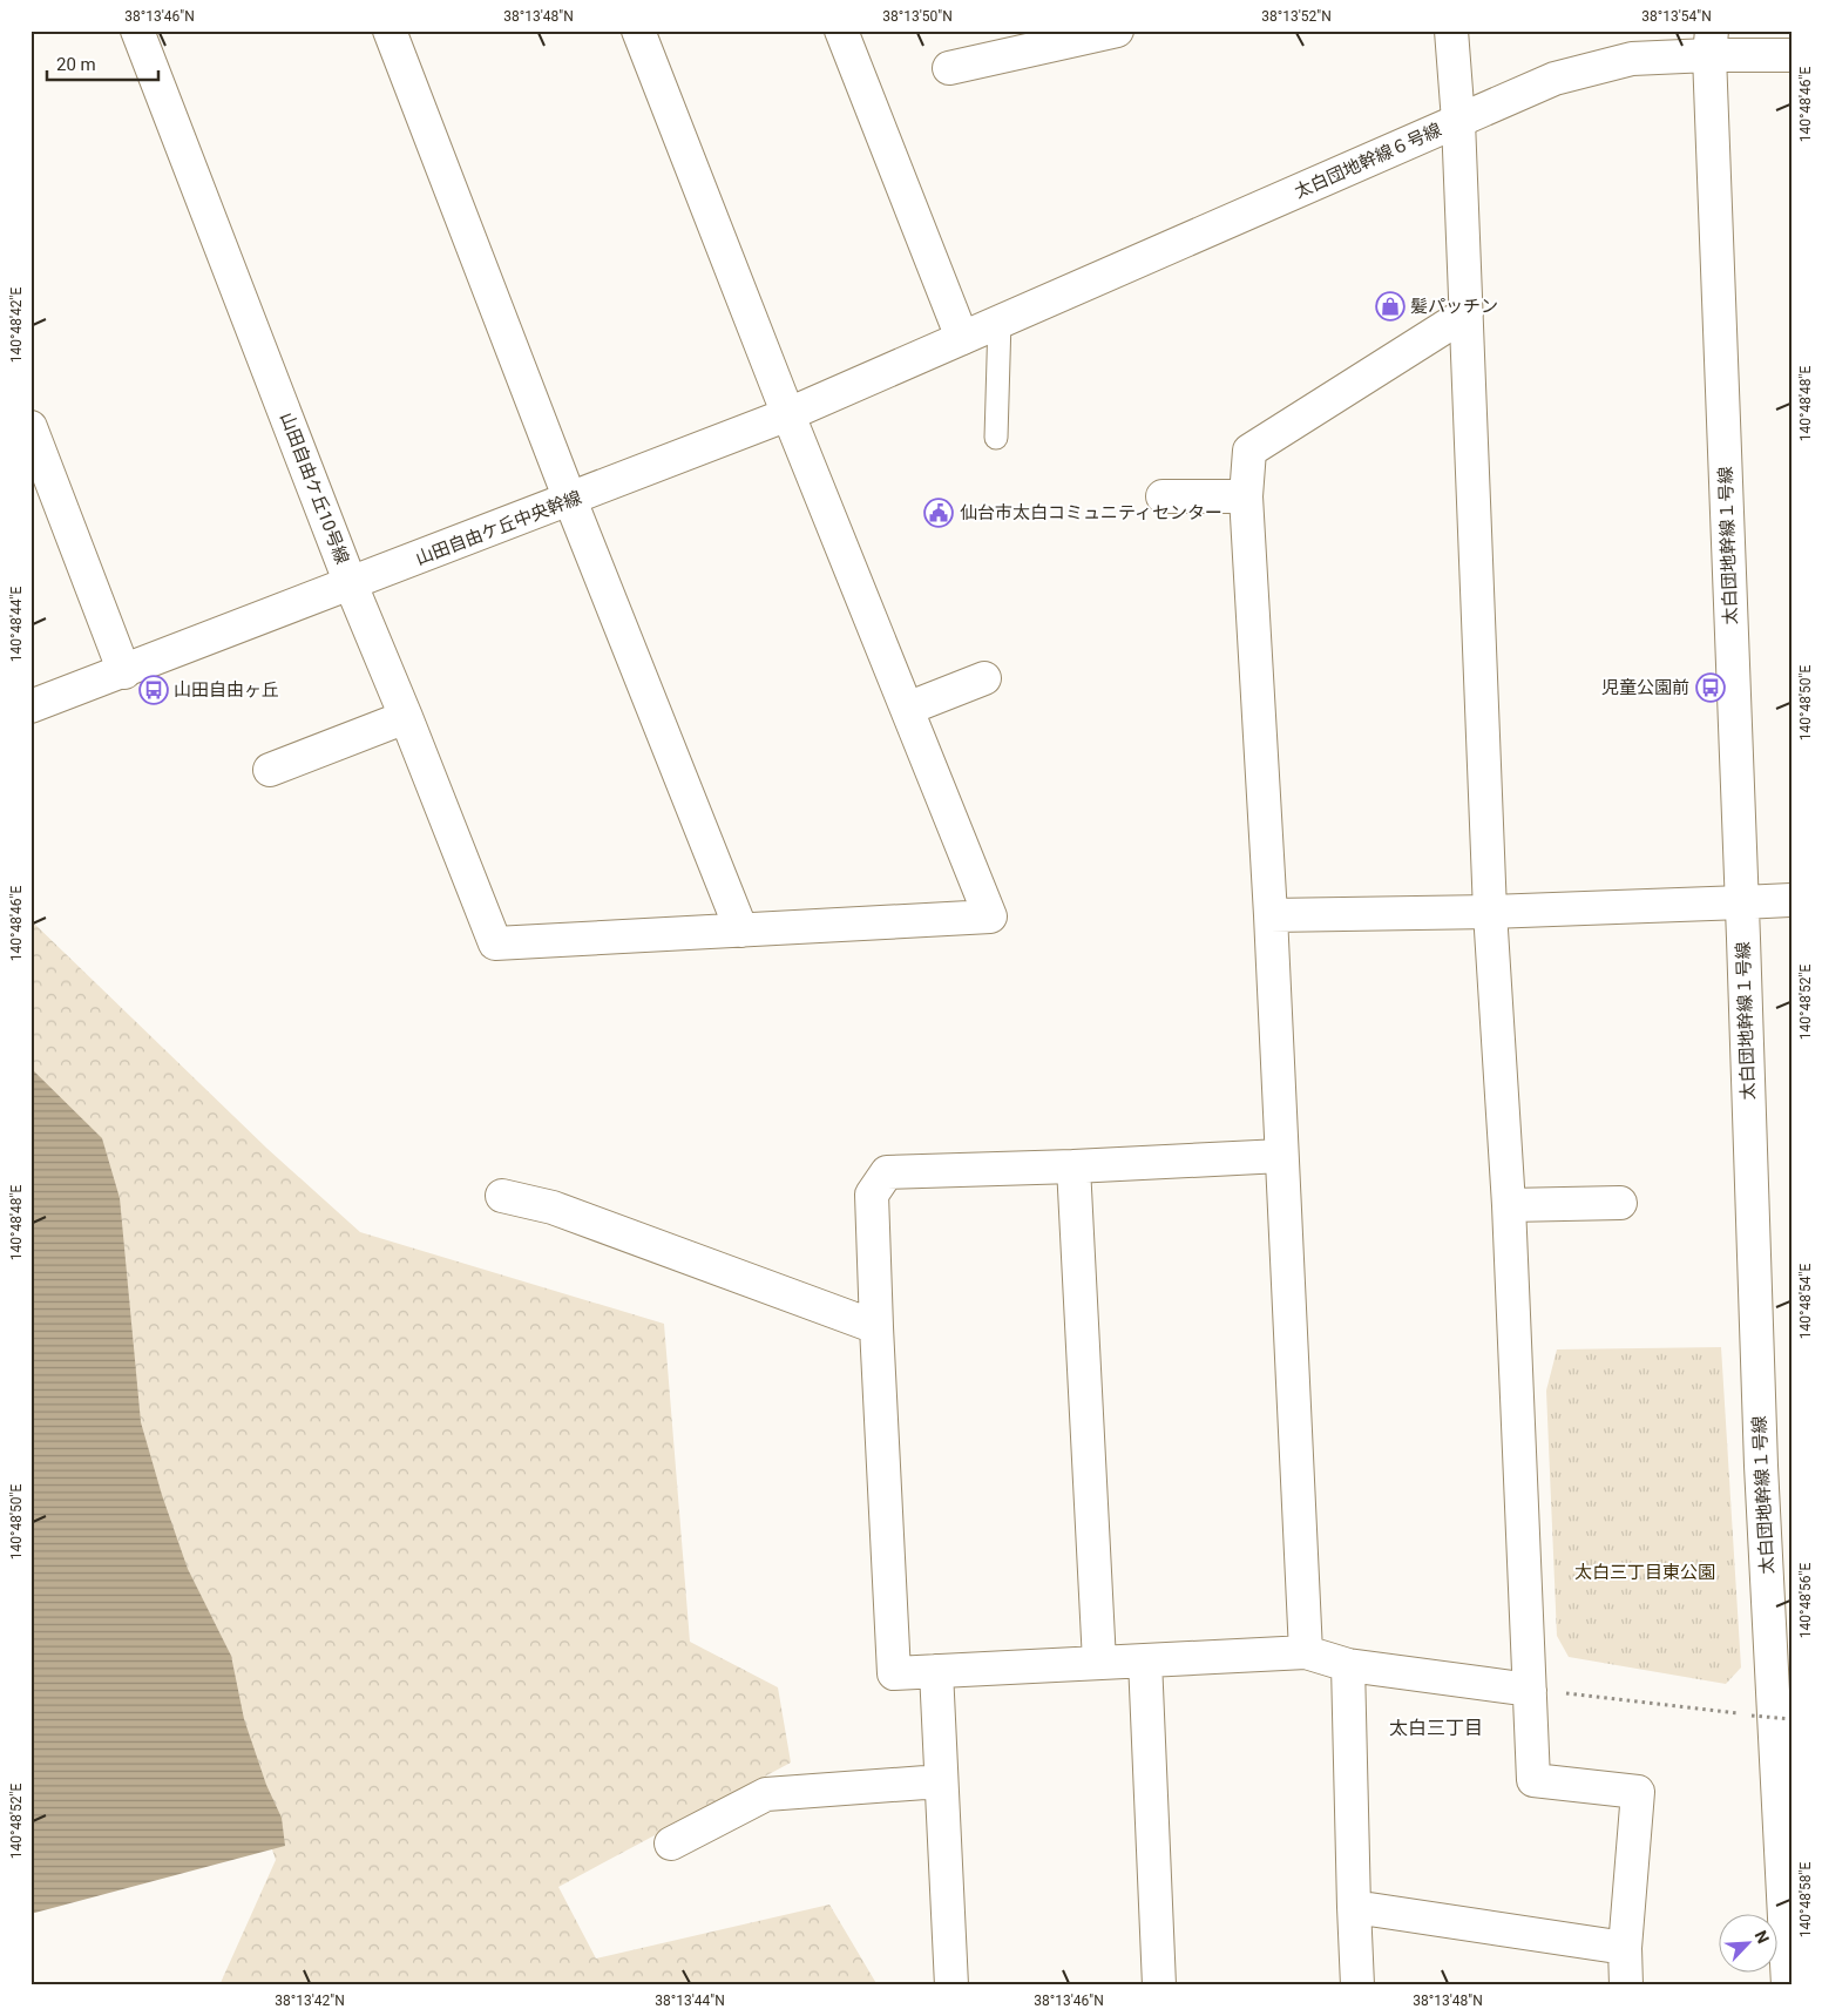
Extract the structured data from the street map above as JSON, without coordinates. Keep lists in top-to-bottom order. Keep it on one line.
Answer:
{"streets":{"street":["太白団地幹線６号線","山田自由ケ丘10号線","山田自由ケ丘中央幹線","太白団地幹線１号線"]},"crossings":[["太白団地幹線６号線","山田自由ケ丘中央幹線"],["太白団地幹線６号線","太白団地幹線１号線"],["山田自由ケ丘10号線","山田自由ケ丘中央幹線"]],"districts":["太白三丁目"],"parks":["太白三丁目東公園"],"places":{"shop":["髪パッチン"],"public building":["仙台市太白コミュニティセンター"],"bus stop":["児童公園前","山田自由ヶ丘"]},"scale_bar":"20 m","north":"top right","coordinates":["38°13'46\"N","38°13'48\"N","38°13'50\"N","38°13'52\"N","38°13'54\"N","140°48'46\"E","140°48'42\"E","140°48'48\"E","140°48'44\"E","140°48'50\"E","140°48'52\"E","140°48'54\"E","140°48'56\"E","140°48'58\"E","38°13'42\"N","38°13'44\"N"]}
